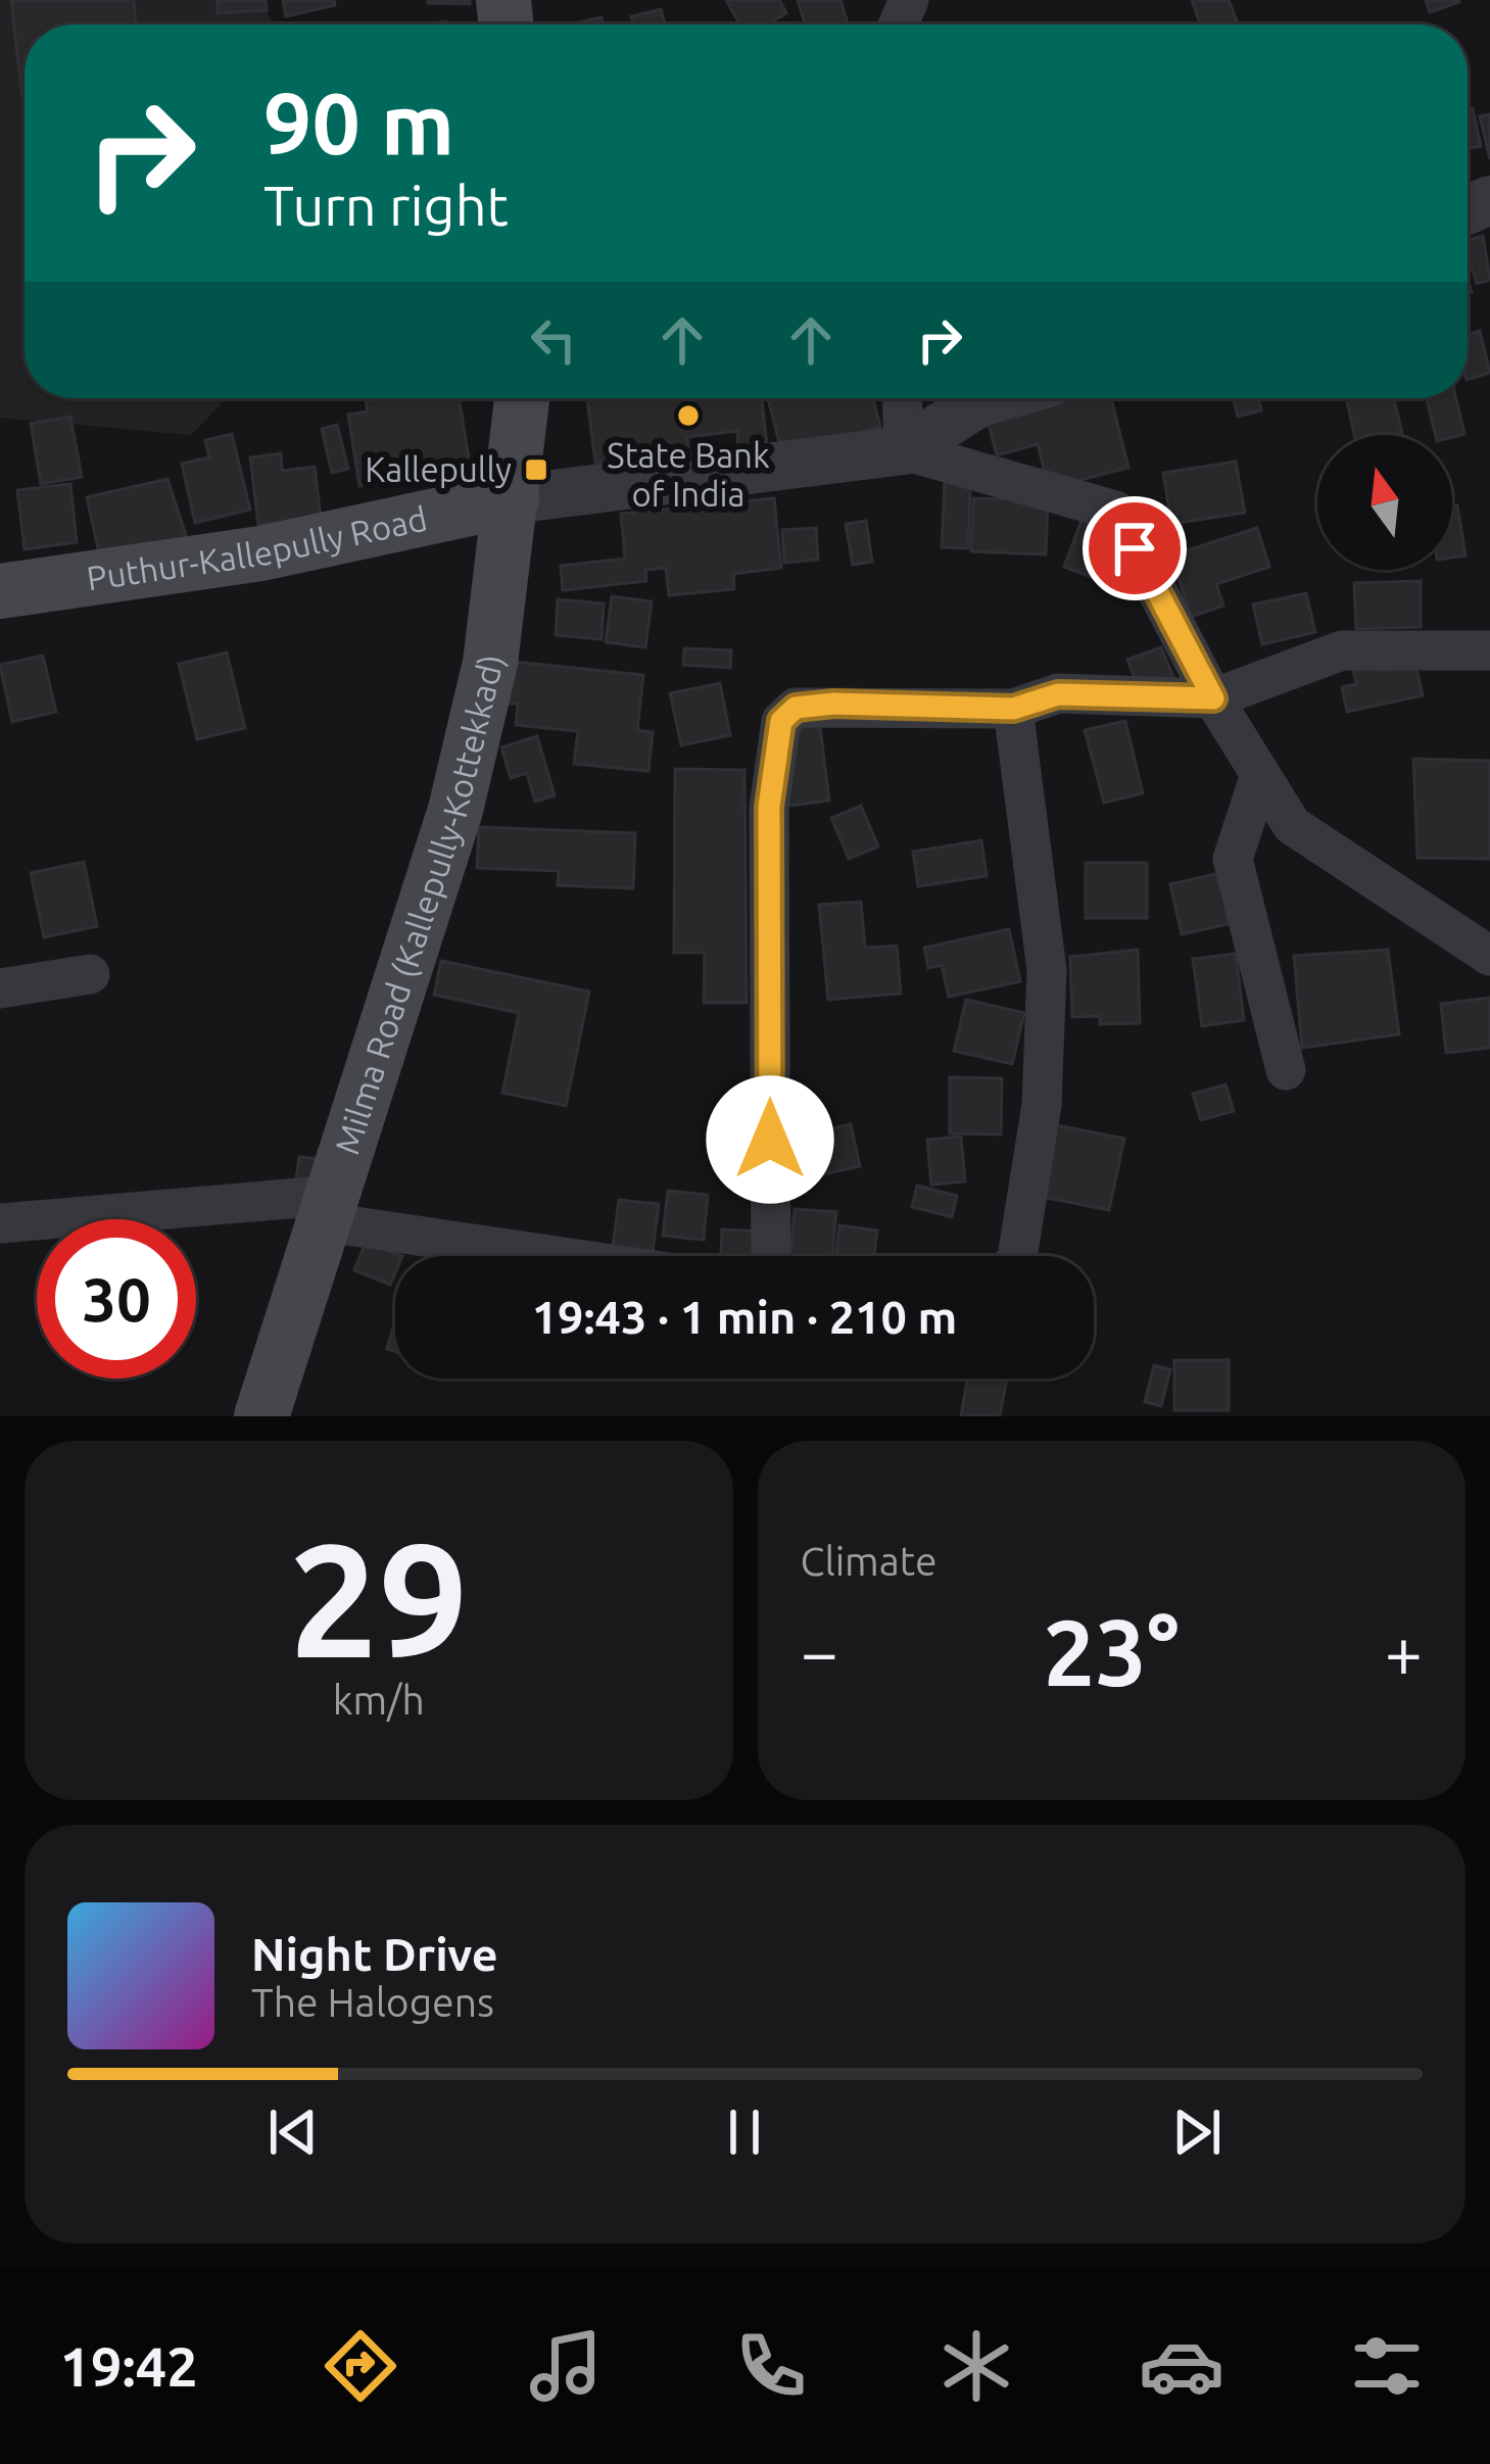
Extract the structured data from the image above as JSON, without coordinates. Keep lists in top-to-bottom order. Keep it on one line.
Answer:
{"streets":{"main road":["Puthur-Kallepully Road","Milma Road (Kallepully-Kottekkad)"]},"crossings":[["Puthur-Kallepully Road","Milma Road (Kallepully-Kottekkad)"]],"places":{"other":["State Bank of India"],"transit":["Kallepully"]},"north":"top","page":{"turn":["90 m","Turn right"],"limit":"30","trip":"19:43 · 1 min · 210 m","tile":[["29","km/h"],"Climate"],"heat":["−","23°","+"],"song":["Night Drive","The Halogens"],"tabs":"19:42"}}
